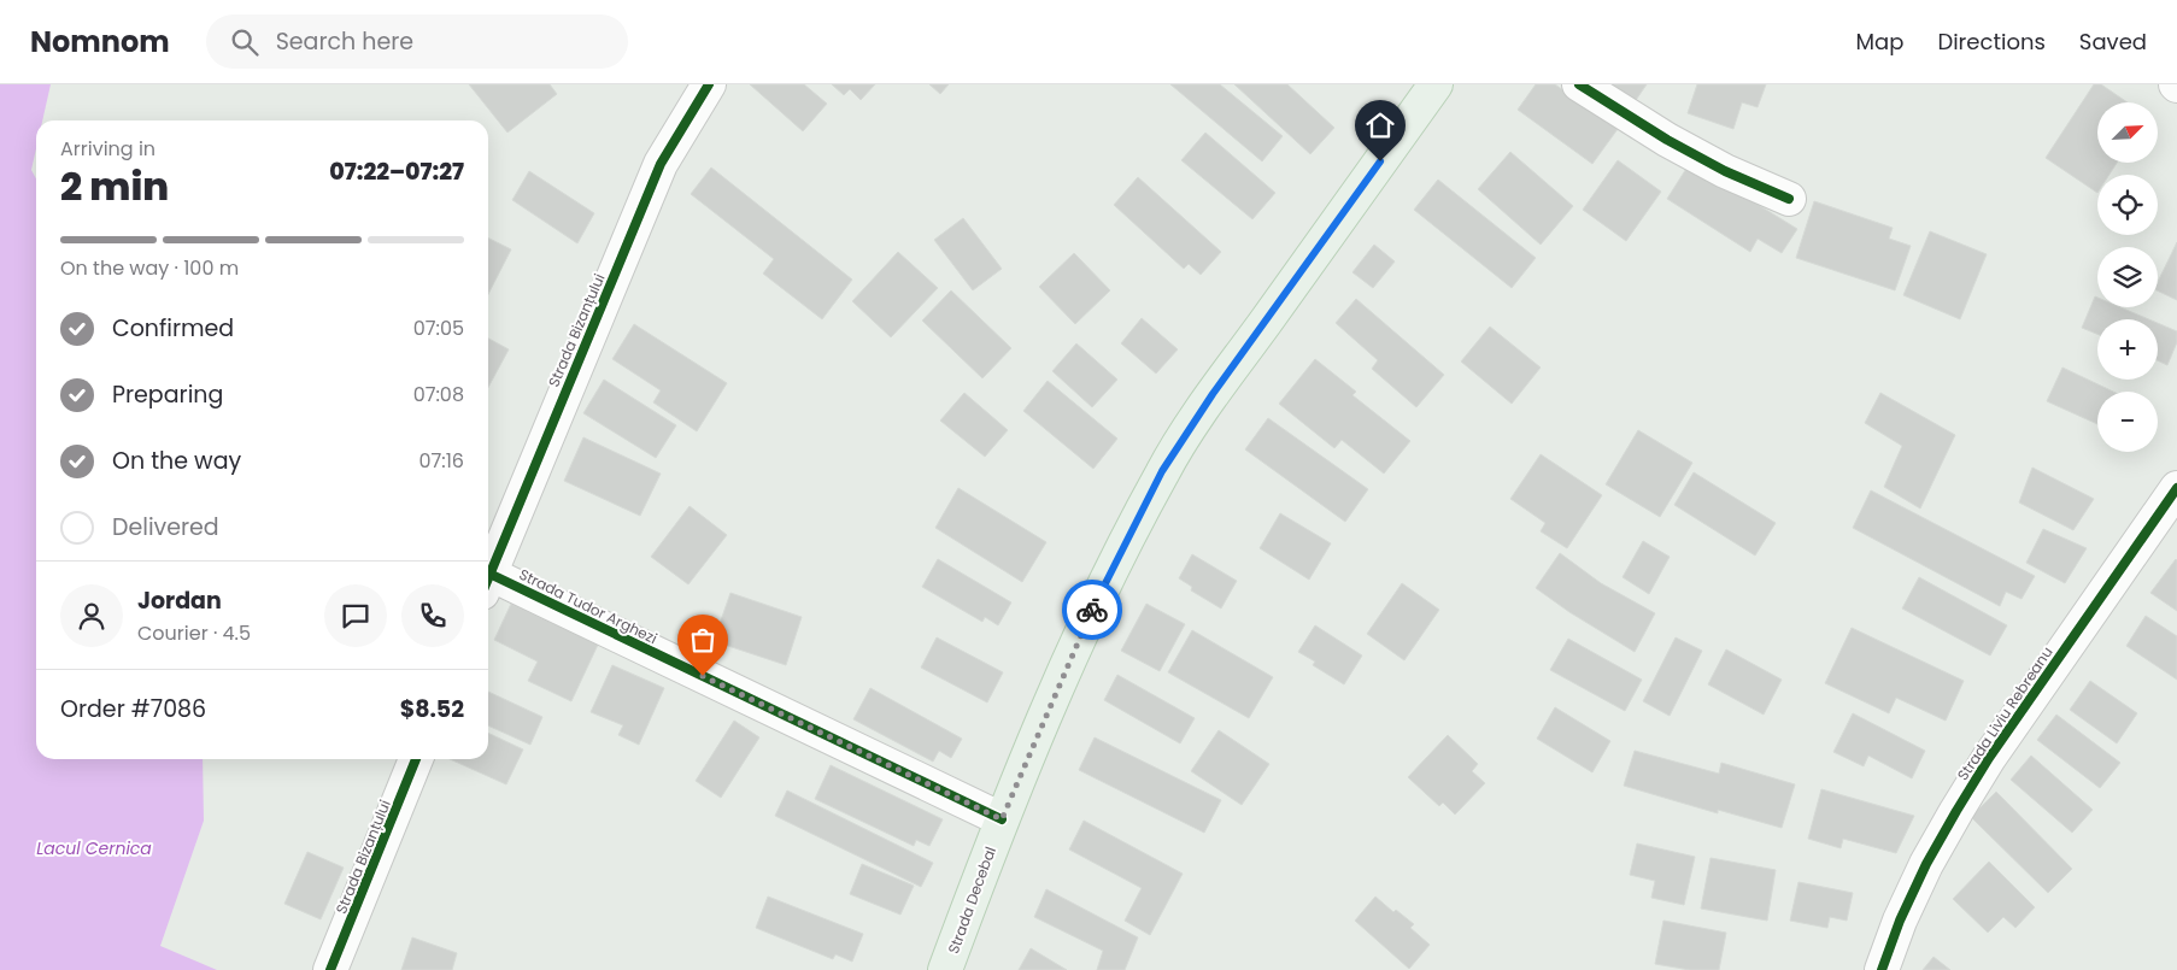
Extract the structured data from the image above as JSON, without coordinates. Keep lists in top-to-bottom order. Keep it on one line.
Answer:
{"streets":{"main road":["Strada Decebal"],"street":["Strada Bizanțului","Strada Tudor Arghezi","Strada Liviu Rebreanu"]},"crossings":[["Strada Tudor Arghezi","Strada Decebal"]],"water":["Lacul Cernica"],"north":"top right","page":{"header":"Nomnom","search":"Search here","nav":["Map","Directions","Saved"],"map_buttons":["+","−"],"heading":["2 min","Arriving in","07:22–07:27"],"panel":["Jordan","Courier · 4.5","Order #7086","$8.52"],"bar":"On the way · 100 m","list":[["Confirmed","07:05"],["Preparing","07:08"],["On the way","07:16"],"Delivered"]}}
